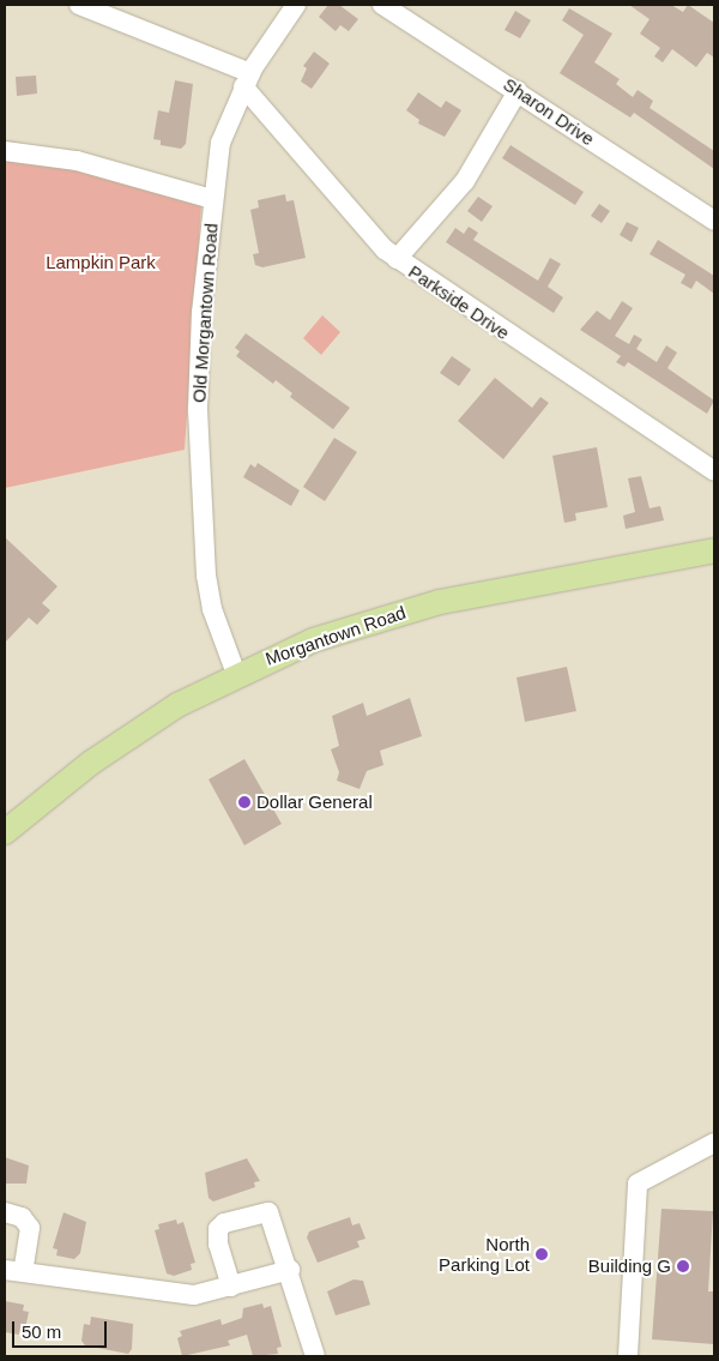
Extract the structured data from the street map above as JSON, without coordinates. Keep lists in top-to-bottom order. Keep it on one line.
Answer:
{"streets":{"main road":["Morgantown Road"],"street":["Sharon Drive","Parkside Drive","Old Morgantown Road"]},"crossings":[["Parkside Drive","Old Morgantown Road"],["Old Morgantown Road","Morgantown Road"]],"parks":["Lampkin Park"],"places":["Dollar General","North Parking Lot","Building G"],"scale_bar":"50 m"}
